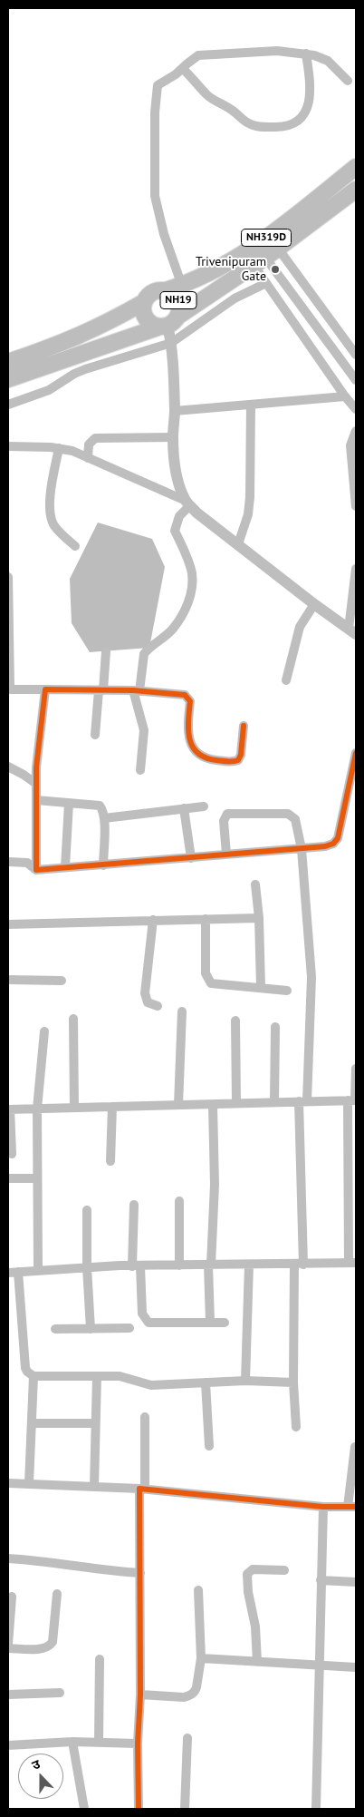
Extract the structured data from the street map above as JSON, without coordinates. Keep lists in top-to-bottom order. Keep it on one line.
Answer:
{"streets":{"highway":["NH319D","NH19"]},"crossings":[["NH319D","NH19"]],"places":["Trivenipuram Gate"],"north":"top"}
